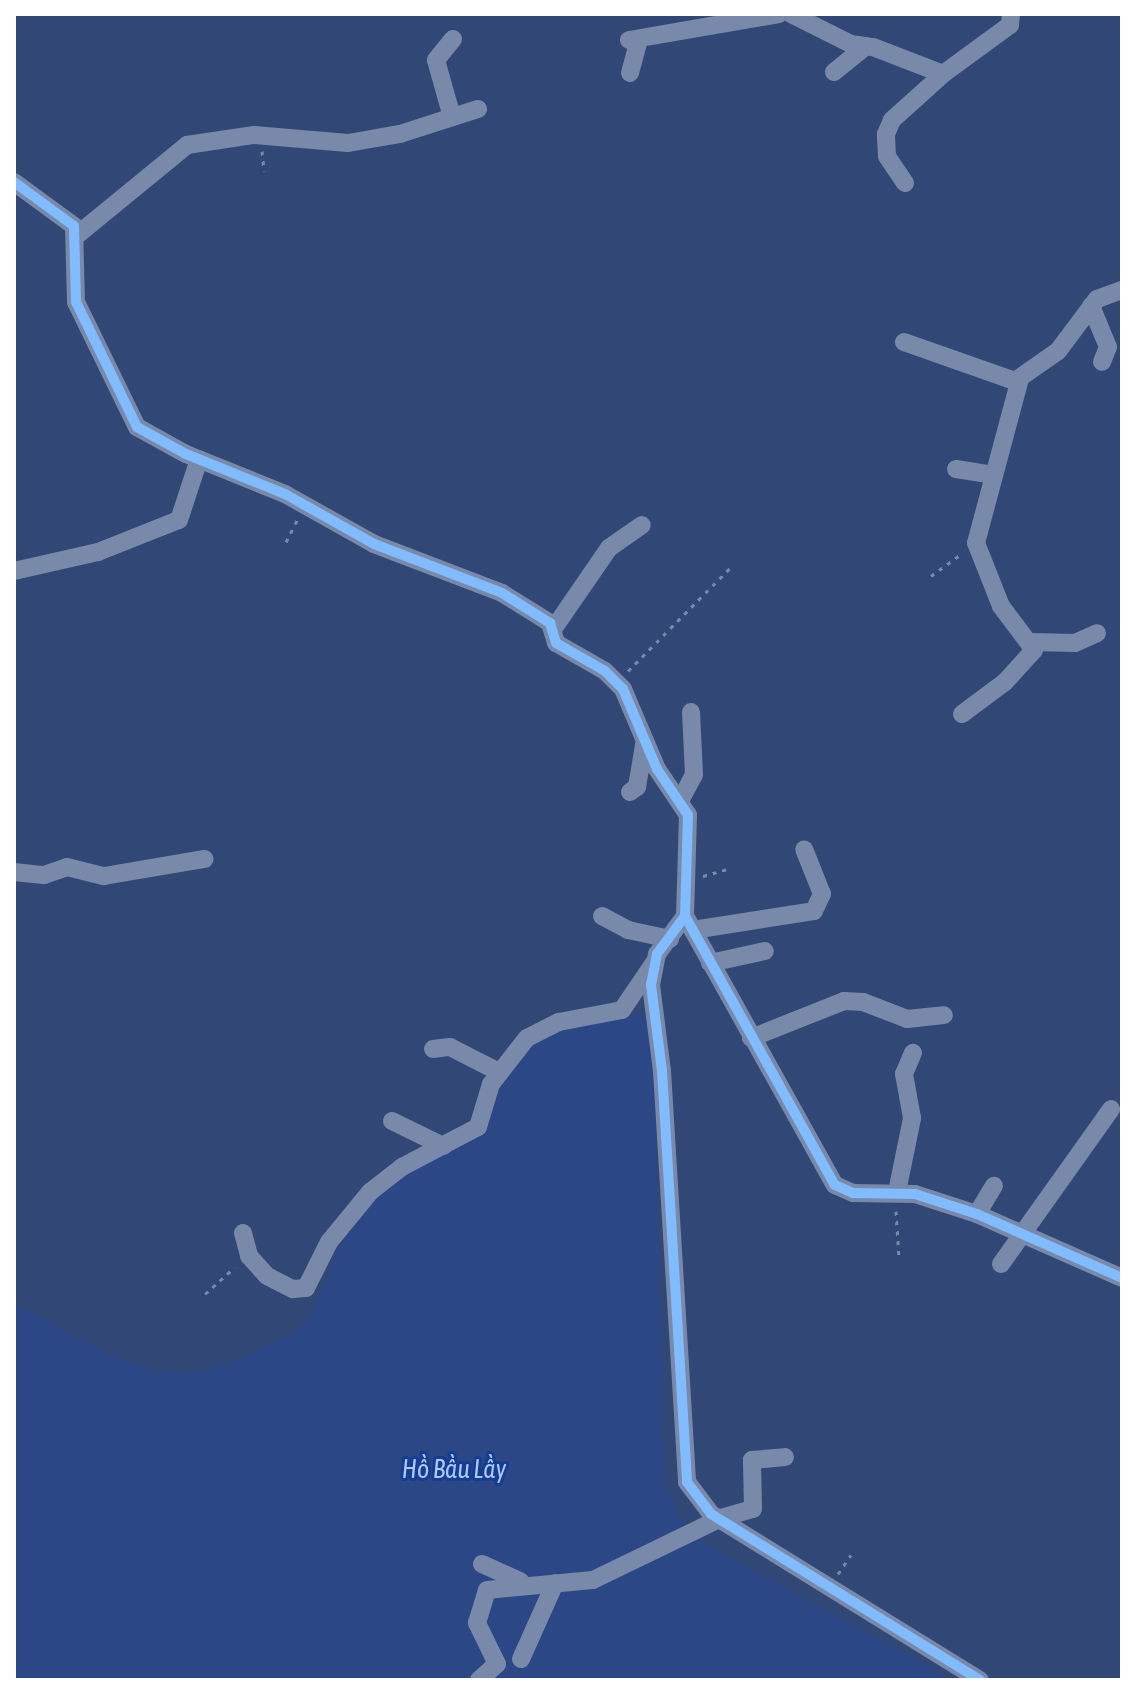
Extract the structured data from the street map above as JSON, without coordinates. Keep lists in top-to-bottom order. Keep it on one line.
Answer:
{"water":["Hồ Bầu Lầy"]}
